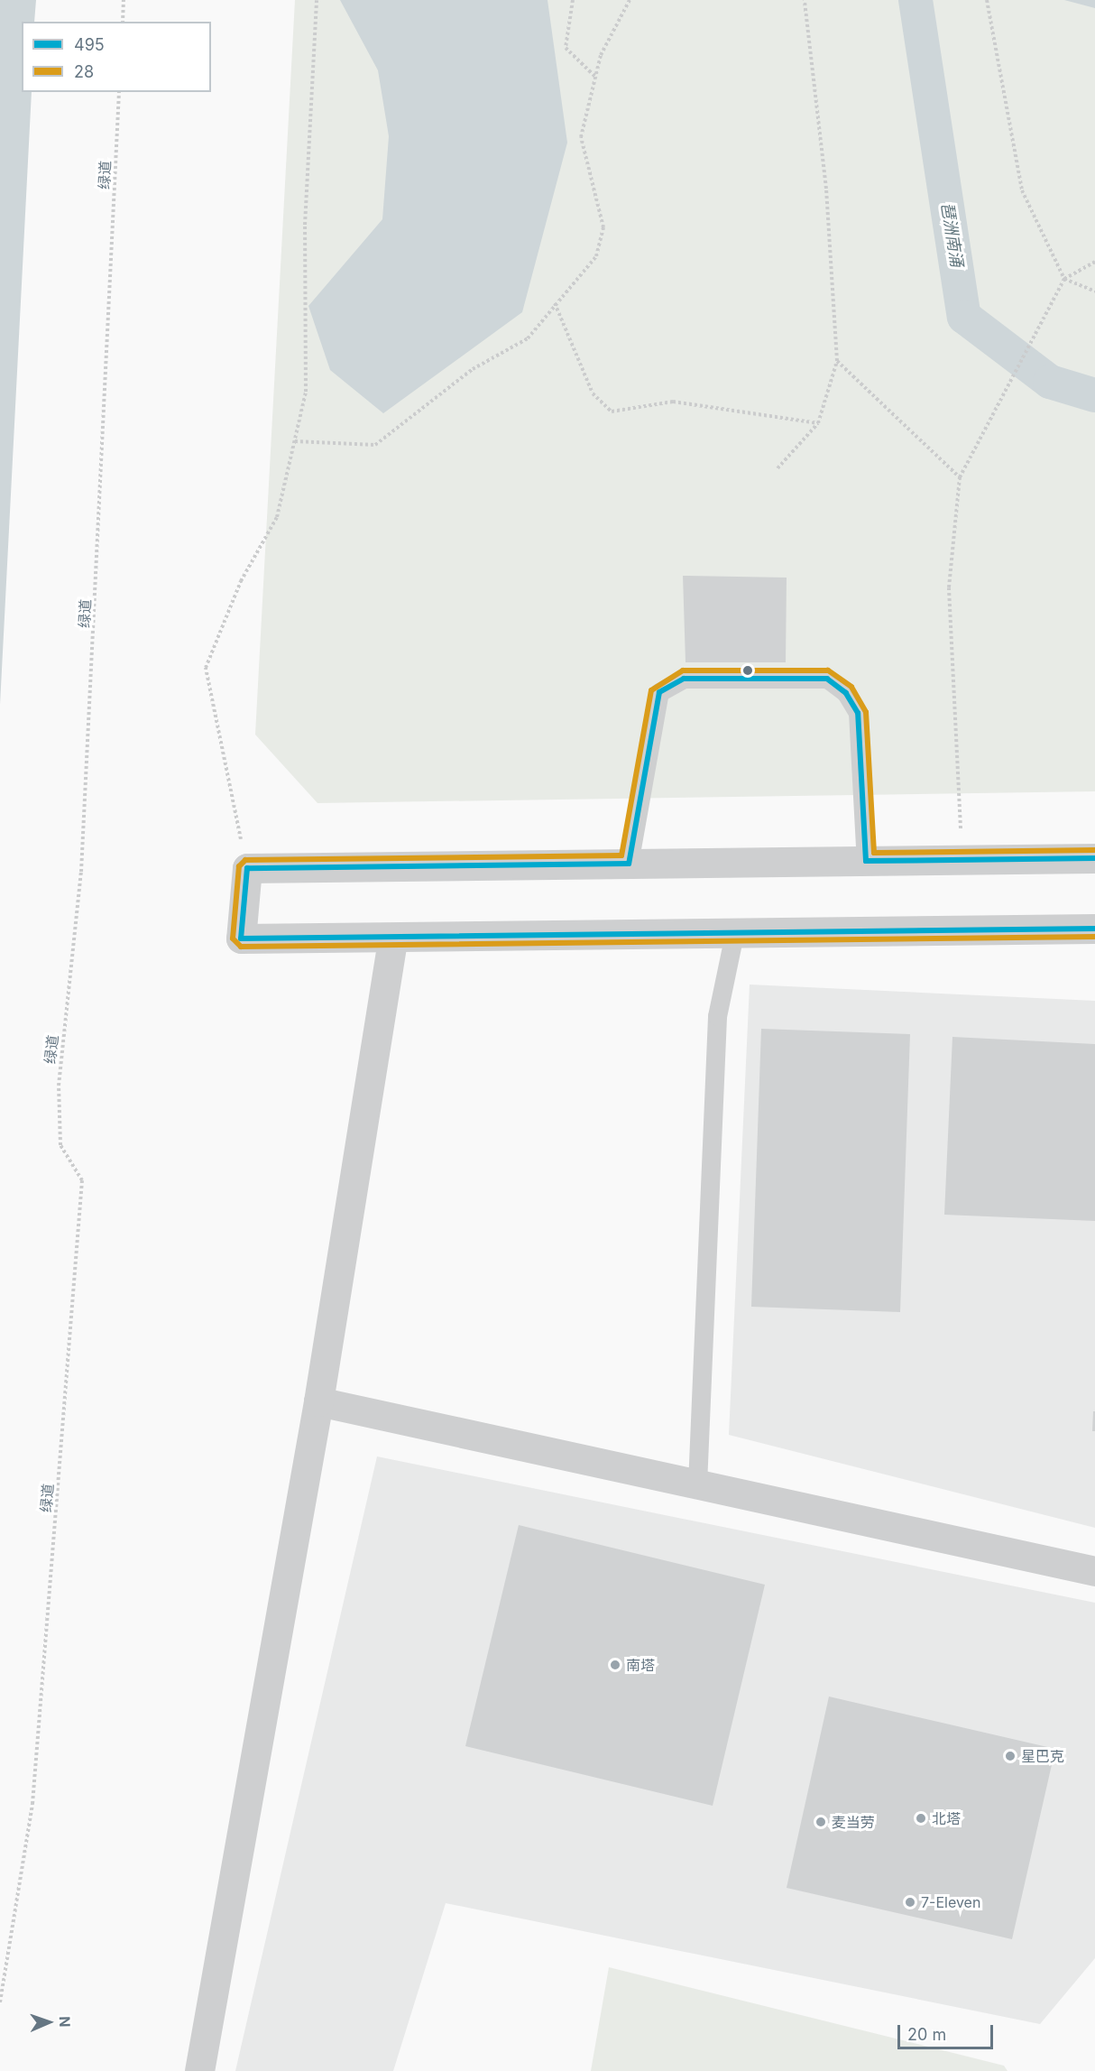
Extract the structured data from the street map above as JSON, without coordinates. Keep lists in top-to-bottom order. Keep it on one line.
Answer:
{"streets":{"path":["绿道"]},"water":["琶洲南涌"],"places":["南塔","星巴克","北塔","麦当劳","7-Eleven"],"lines":["transit line 28","transit line 495"],"legend":["495","28"],"scale_bar":"20 m","north":"right"}
